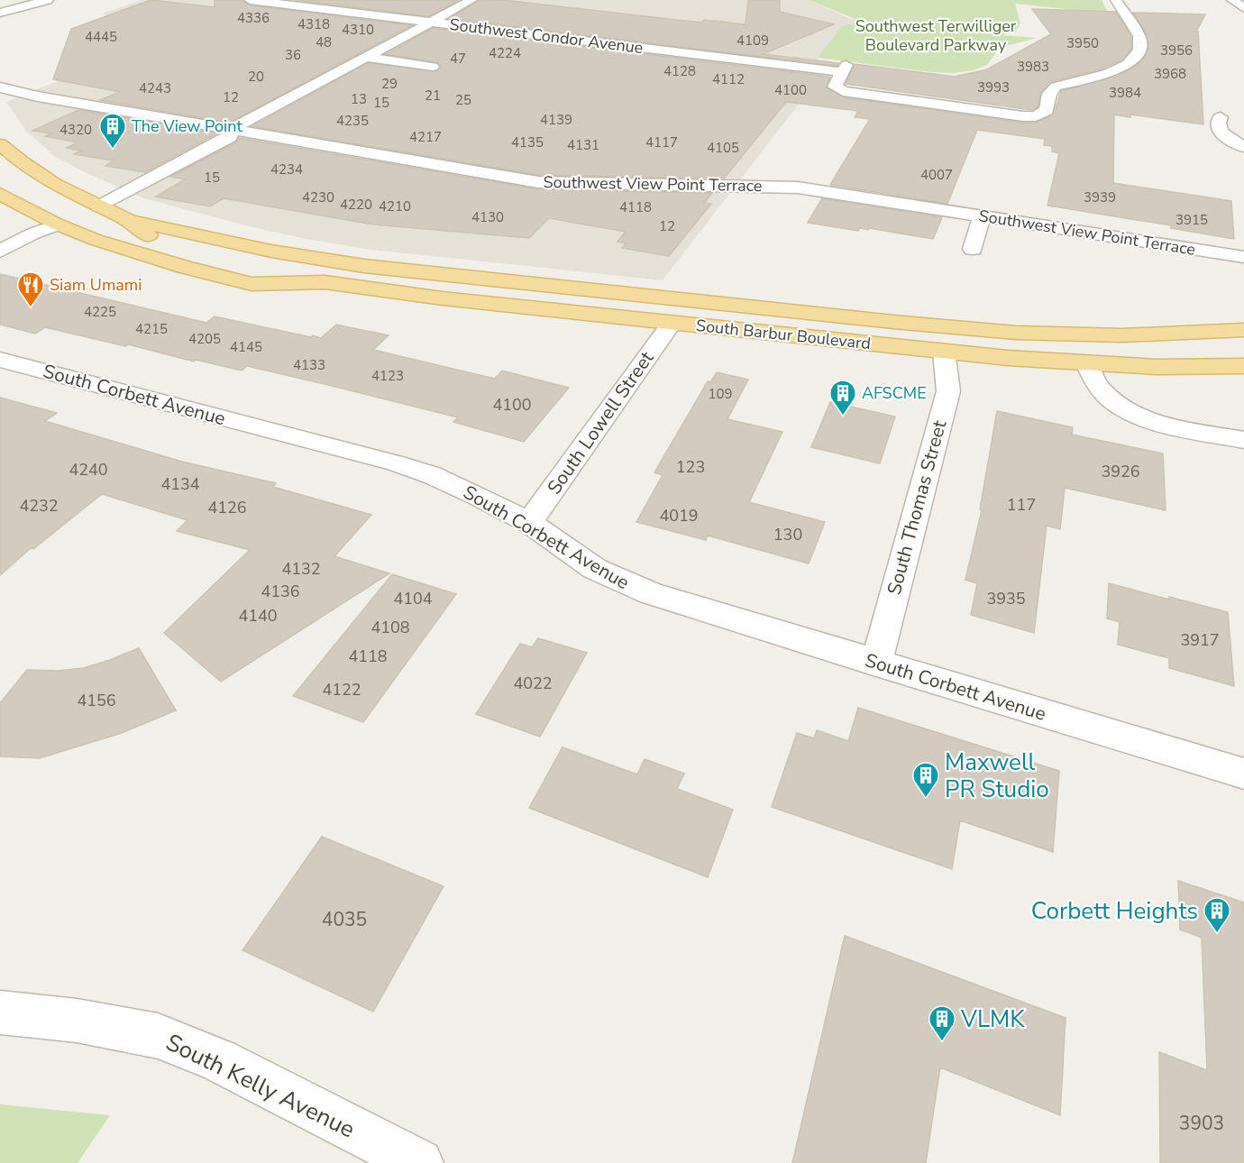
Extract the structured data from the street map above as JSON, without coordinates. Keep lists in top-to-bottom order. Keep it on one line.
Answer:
{"streets":{"main road":["South Barbur Boulevard"],"street":["Southwest Condor Avenue","Southwest View Point Terrace","South Corbett Avenue","South Lowell Street","South Thomas Street","South Kelly Avenue"]},"crossings":[["South Barbur Boulevard","South Lowell Street"],["South Barbur Boulevard","South Thomas Street"],["South Corbett Avenue","South Lowell Street"],["South Corbett Avenue","South Thomas Street"]],"parks":["Southwest Terwilliger Boulevard Parkway"],"places":{"building":["The View Point","AFSCME","Maxwell PR Studio","Corbett Heights","VLMK"],"restaurant":["Siam Umami"]},"house_numbers":["4336","4318","4310","4445","4109","48","3950","3956","4224","36","47","3983","4128","3968","20","4112","29","3993","4243","4100","3984","21","12","13","25","15","4139","4235","4320","4217","4135","4117","4131","4105","4234","4007","15","4230","3939","4220","4210","4118","4130","3915","12","4225","4215","4205","4145","4133","4123","109","4100","123","4240","3926","4134","117","4232","4126","4019","130","4132","4136","4104","3935","4140","4108","3917","4118","4022","4122","4156","4035","3903"]}
